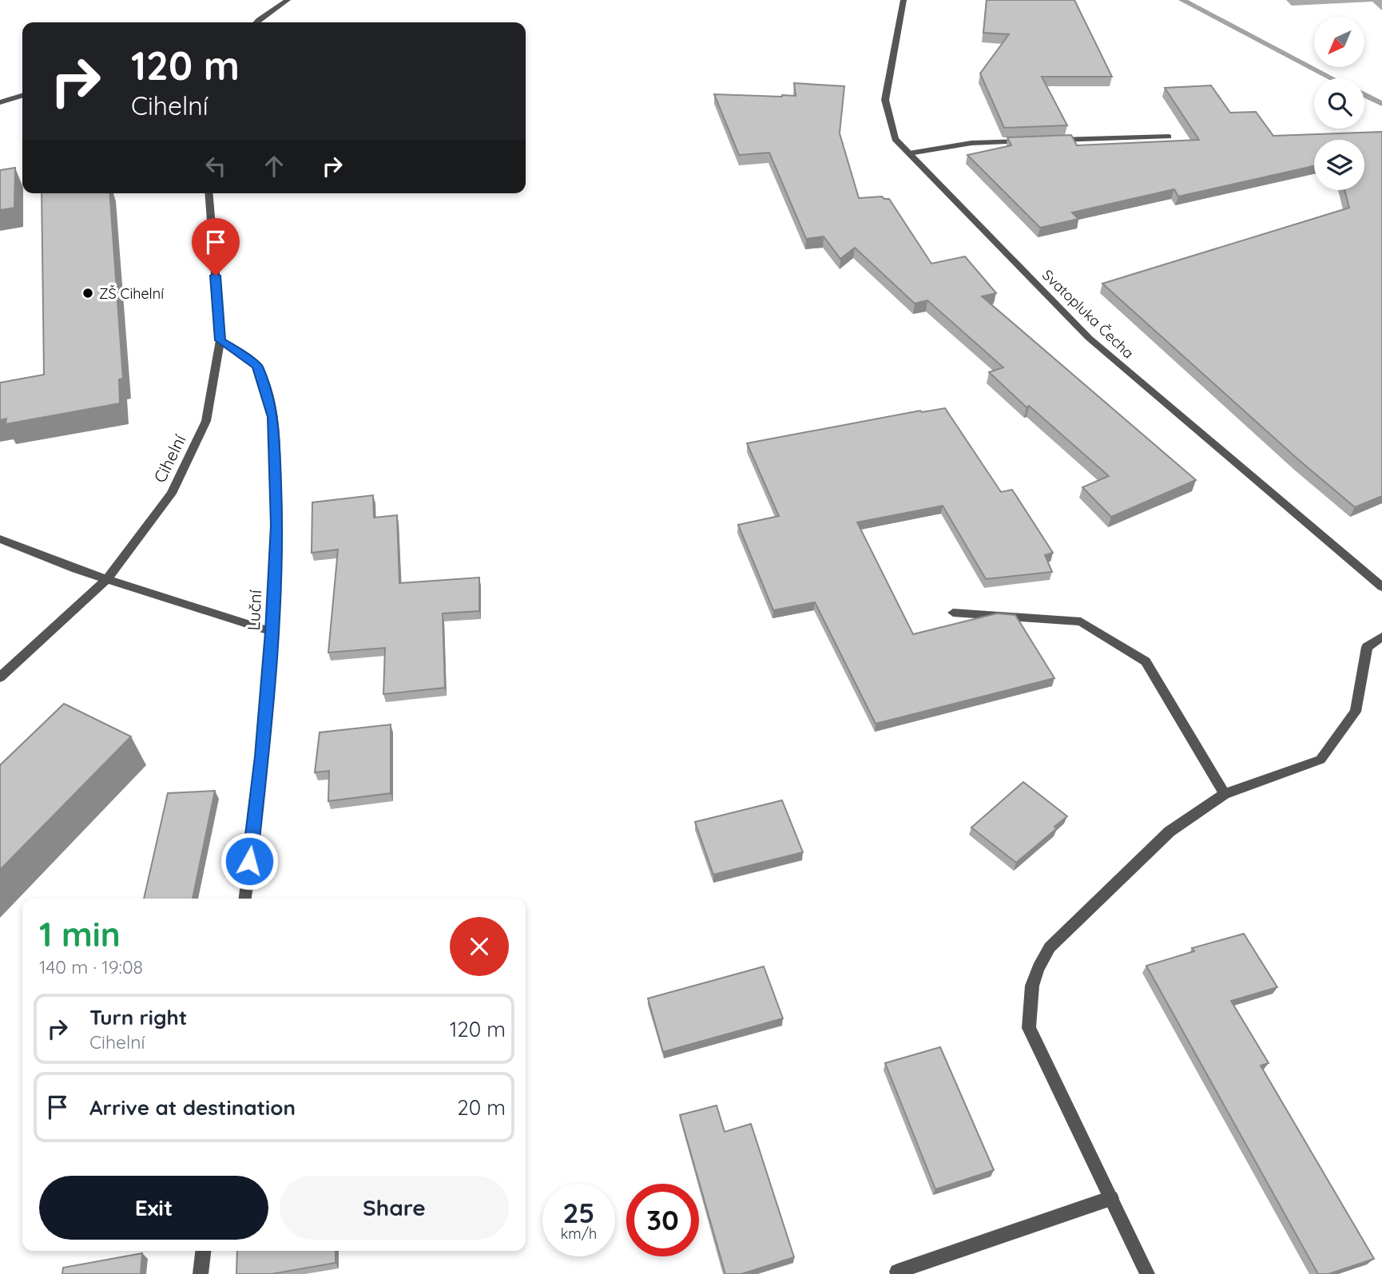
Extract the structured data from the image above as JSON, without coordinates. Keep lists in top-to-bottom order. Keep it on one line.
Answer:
{"streets":{"street":["Svatopluka Čecha","Cihelní","Luční"]},"crossings":[["Cihelní","Luční"]],"places":["ZŠ Cihelní"],"north":"bottom left","page":{"turn":["120 m","Cihelní"],"heading":["1 min","140 m · 19:08"],"list":[{"name":"Turn right","note":"Cihelní","value":"120 m"},{"name":"Arrive at destination","value":"20 m"}],"buttons":["Exit","Share"],"speed":"25 km/h","limit":"30"}}
